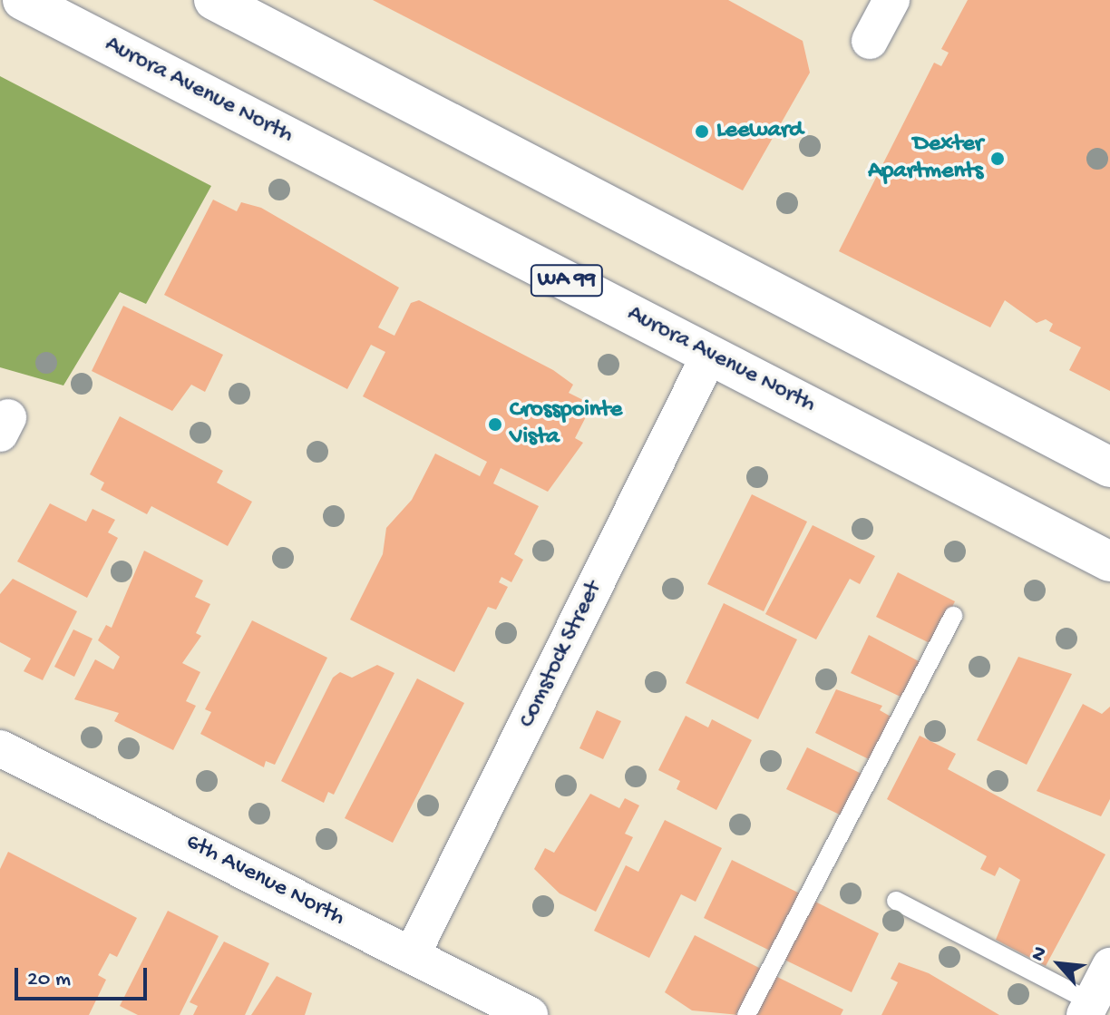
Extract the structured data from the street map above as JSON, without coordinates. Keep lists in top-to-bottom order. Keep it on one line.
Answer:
{"streets":{"highway":["Aurora Avenue North","WA 99"],"street":["Comstock Street","6th Avenue North"]},"crossings":[["Aurora Avenue North","Comstock Street"],["Comstock Street","6th Avenue North"]],"places":["Leeward","Dexter Apartments","Crosspointe Vista"],"scale_bar":"20 m","north":"top left"}
